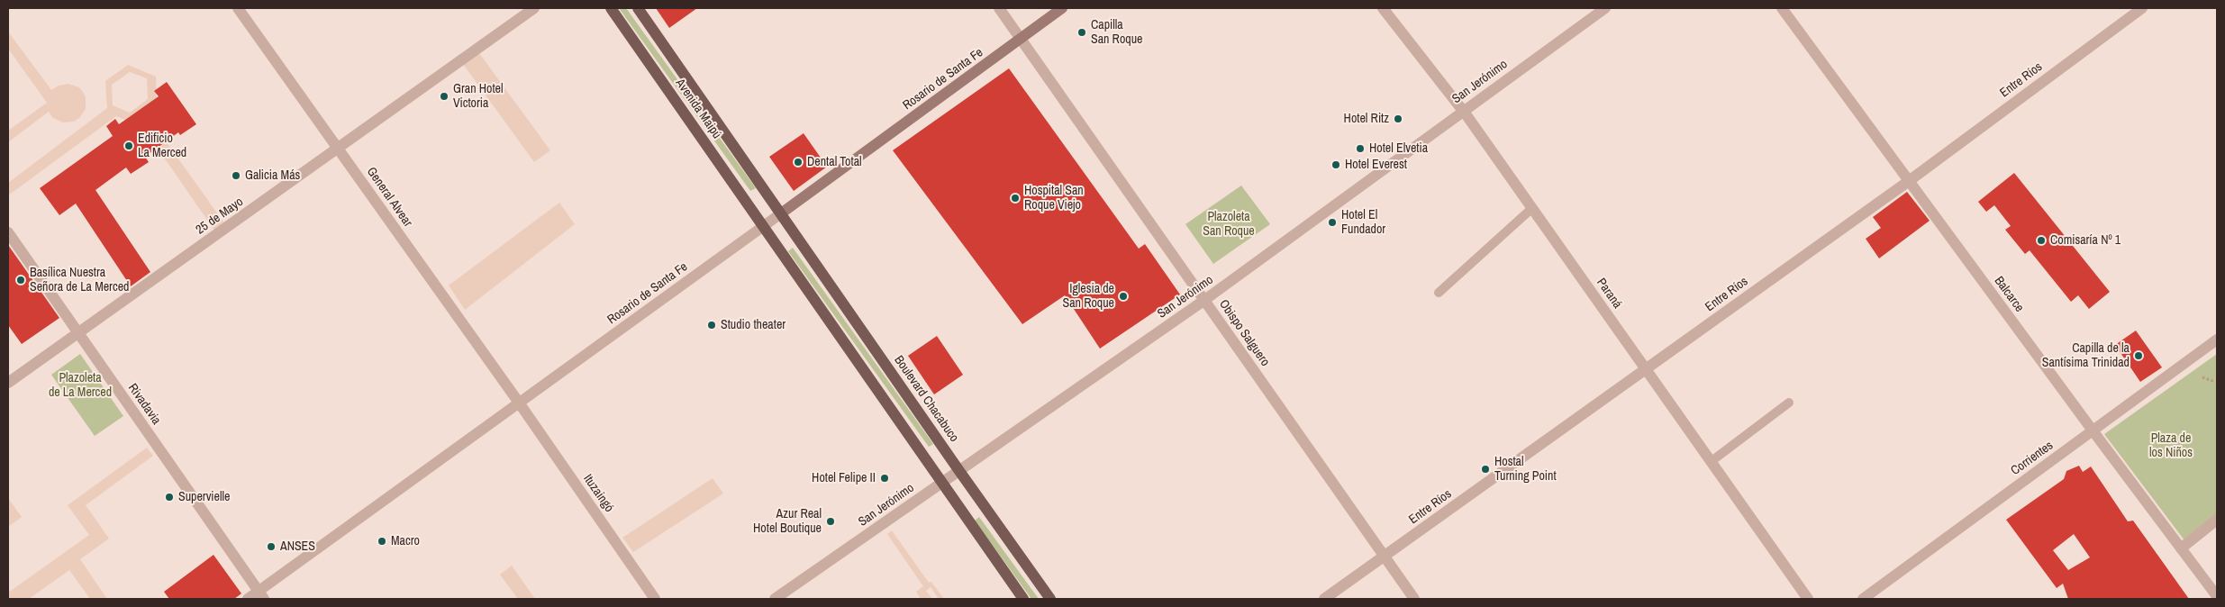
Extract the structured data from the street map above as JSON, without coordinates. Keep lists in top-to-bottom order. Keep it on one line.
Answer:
{"streets":{"main road":["Avenida Maipú","Boulevard Chacabuco"],"street":["Rosario de Santa Fe","Entre Ríos","San Jerónimo","General Alvear","25 de Mayo","Paraná","Balcarce","Obispo Salguero","Rivadavia","Corrientes","Ituzaingó"]},"crossings":[["Rosario de Santa Fe","Avenida Maipú"],["Rosario de Santa Fe","General Alvear"],["Rosario de Santa Fe","Obispo Salguero"],["Rosario de Santa Fe","Boulevard Chacabuco"],["Rosario de Santa Fe","Rivadavia"],["Rosario de Santa Fe","Ituzaingó"],["Entre Ríos","Paraná"],["Entre Ríos","Balcarce"],["Entre Ríos","Obispo Salguero"],["San Jerónimo","Paraná"],["San Jerónimo","Obispo Salguero"],["San Jerónimo","Boulevard Chacabuco"],["Avenida Maipú","Boulevard Chacabuco"],["General Alvear","25 de Mayo"],["General Alvear","Ituzaingó"],["25 de Mayo","Rivadavia"],["Balcarce","Corrientes"]],"parks":["Plazoleta San Roque","Plazoleta de La Merced","Plaza de los Niños"],"places":["Capilla San Roque","Gran Hotel Victoria","Hotel Ritz","Edificio La Merced","Hotel Elvetia","Dental Total","Hotel Everest","Galicia Más","Hospital San Roque Viejo","Hotel El Fundador","Comisaría Nº 1","Basílica Nuestra Señora de La Merced","Iglesia de San Roque","Studio theater","Capilla de la Santísima Trinidad","Hostal Turning Point","Hotel Felipe II","Supervielle","Azur Real Hotel Boutique","Macro","ANSES"]}
